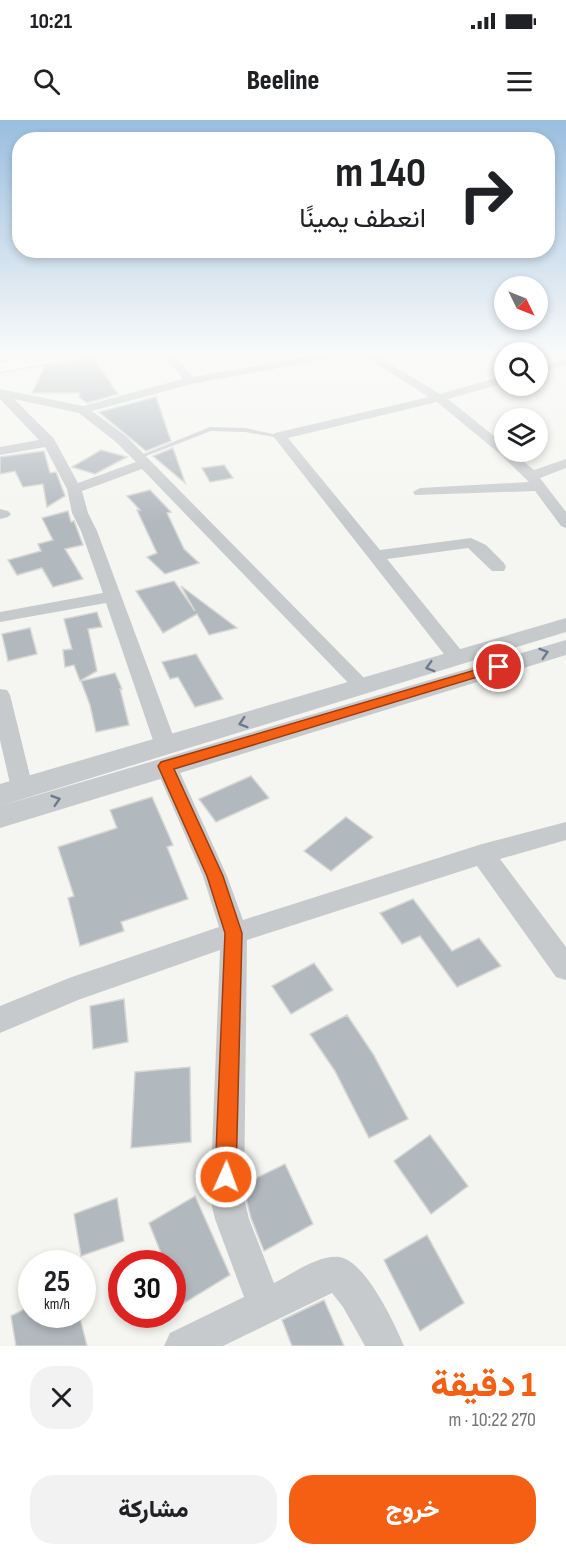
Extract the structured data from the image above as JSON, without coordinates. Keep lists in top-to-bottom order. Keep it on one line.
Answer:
{"north":"bottom right","page":{"status":"10:21","header":"Beeline","turn":["140 m","انعطف يمينًا"],"speed":"25 km/h","limit":"30","heading":["1 دقيقة","270 m · 10:22"],"buttons":["خروج","مشاركة"]}}
